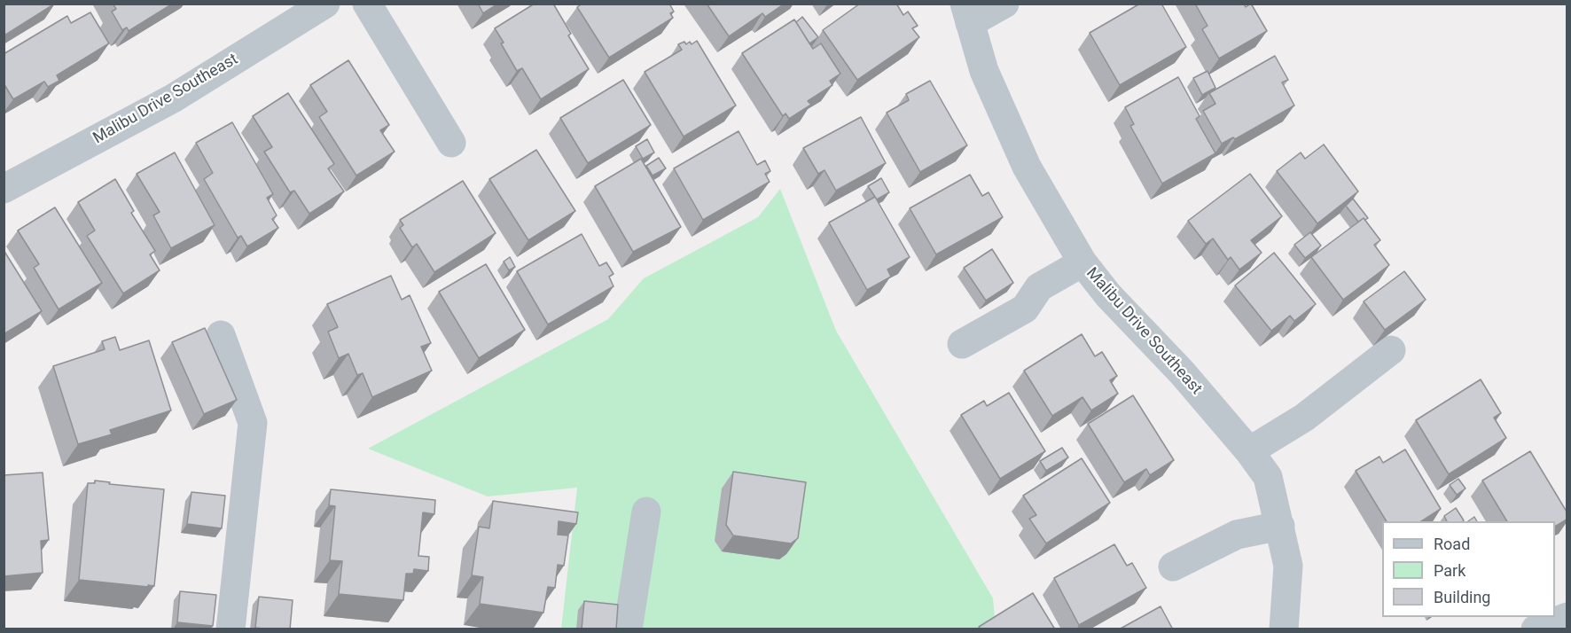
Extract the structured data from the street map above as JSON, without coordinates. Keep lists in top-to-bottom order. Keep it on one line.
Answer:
{"streets":{"street":["Malibu Drive Southeast"]},"legend":["Road","Park","Building"]}
